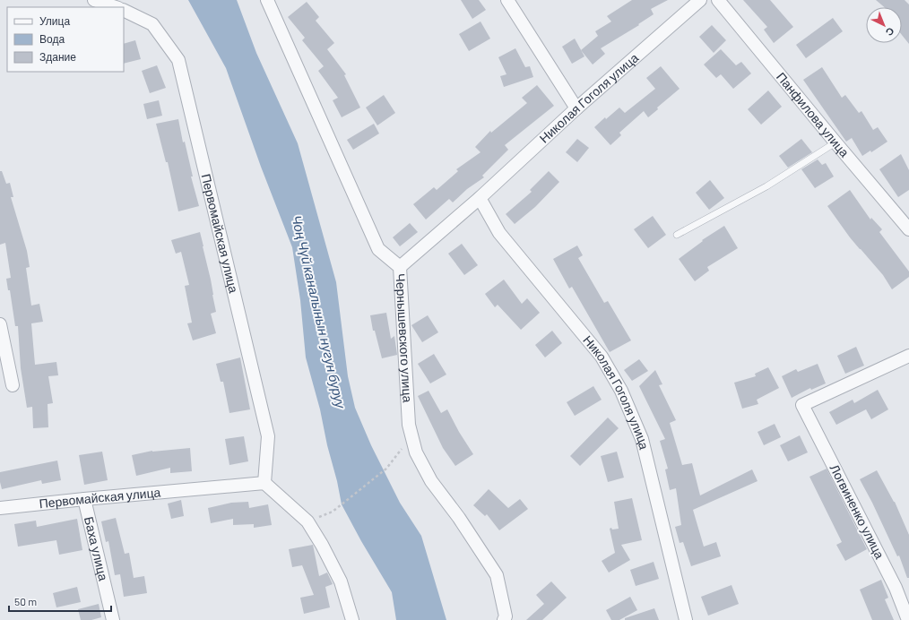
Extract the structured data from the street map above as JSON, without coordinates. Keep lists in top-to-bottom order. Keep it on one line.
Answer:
{"streets":{"street":["Николая Гоголя улица","Панфилова улица","Первомайская улица","Чернышевского улица","Логвиненко улица","Баха улица"]},"crossings":[["Николая Гоголя улица","Чернышевского улица"],["Первомайская улица","Баха улица"]],"water":["Чоң Чүй каналынын нугун буруу"],"legend":["Улица","Вода","Здание"],"scale_bar":"50 m","north":"bottom right"}
